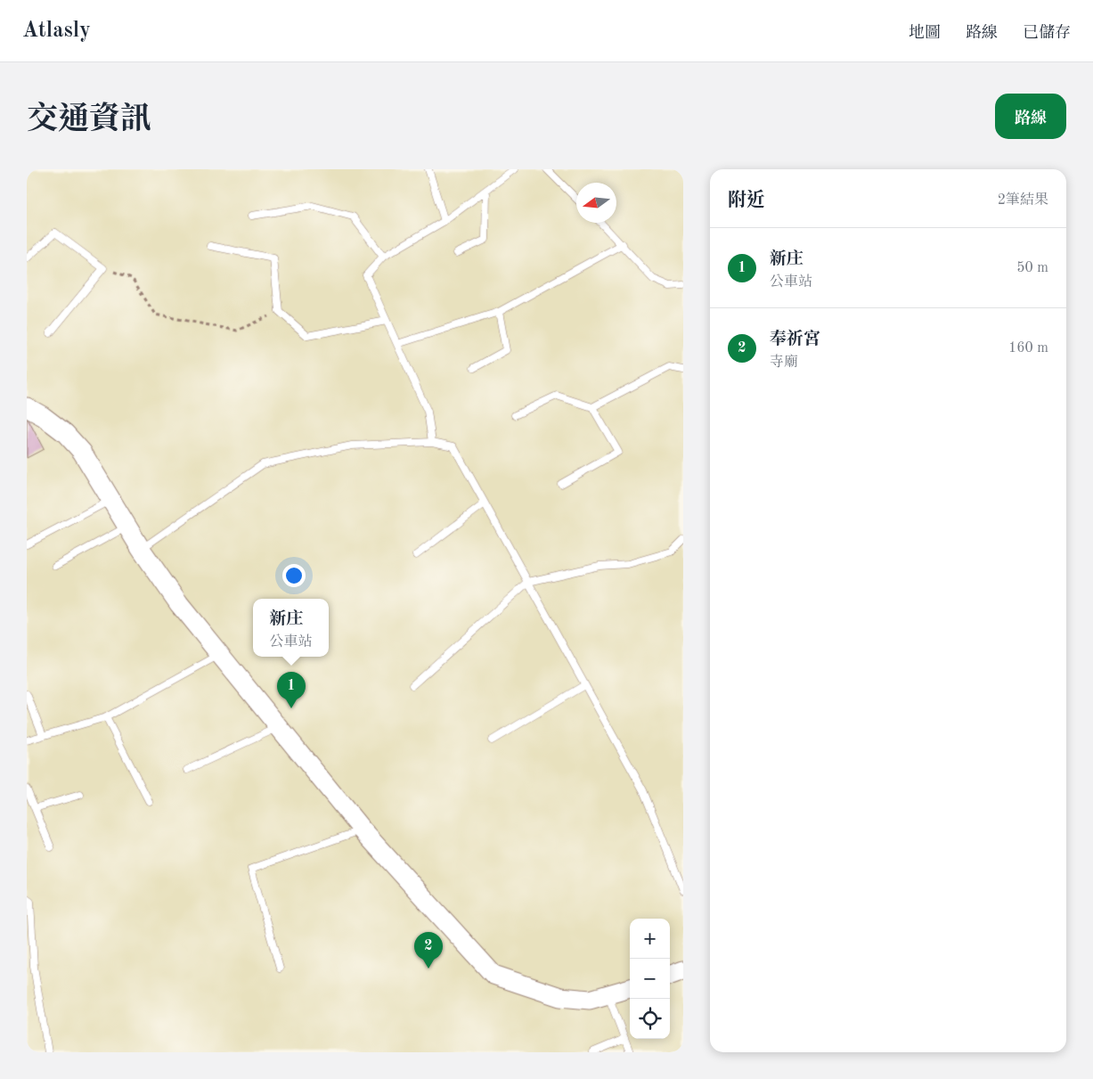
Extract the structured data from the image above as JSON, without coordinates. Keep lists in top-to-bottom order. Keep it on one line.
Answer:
{"north":"left","page":{"header":"Atlasly","nav":["地圖","路線","已儲存"],"title":"交通資訊","buttons":"路線","heading":["附近","2筆結果"],"list":[{"mark":"1","name":"新庄","note":"公車站","value":"50 m"},{"mark":"2","name":"奉祈宮","note":"寺廟","value":"160 m"}],"popup":["新庄","公車站"],"pins":["1","2"],"map_buttons":["+","−"]}}
